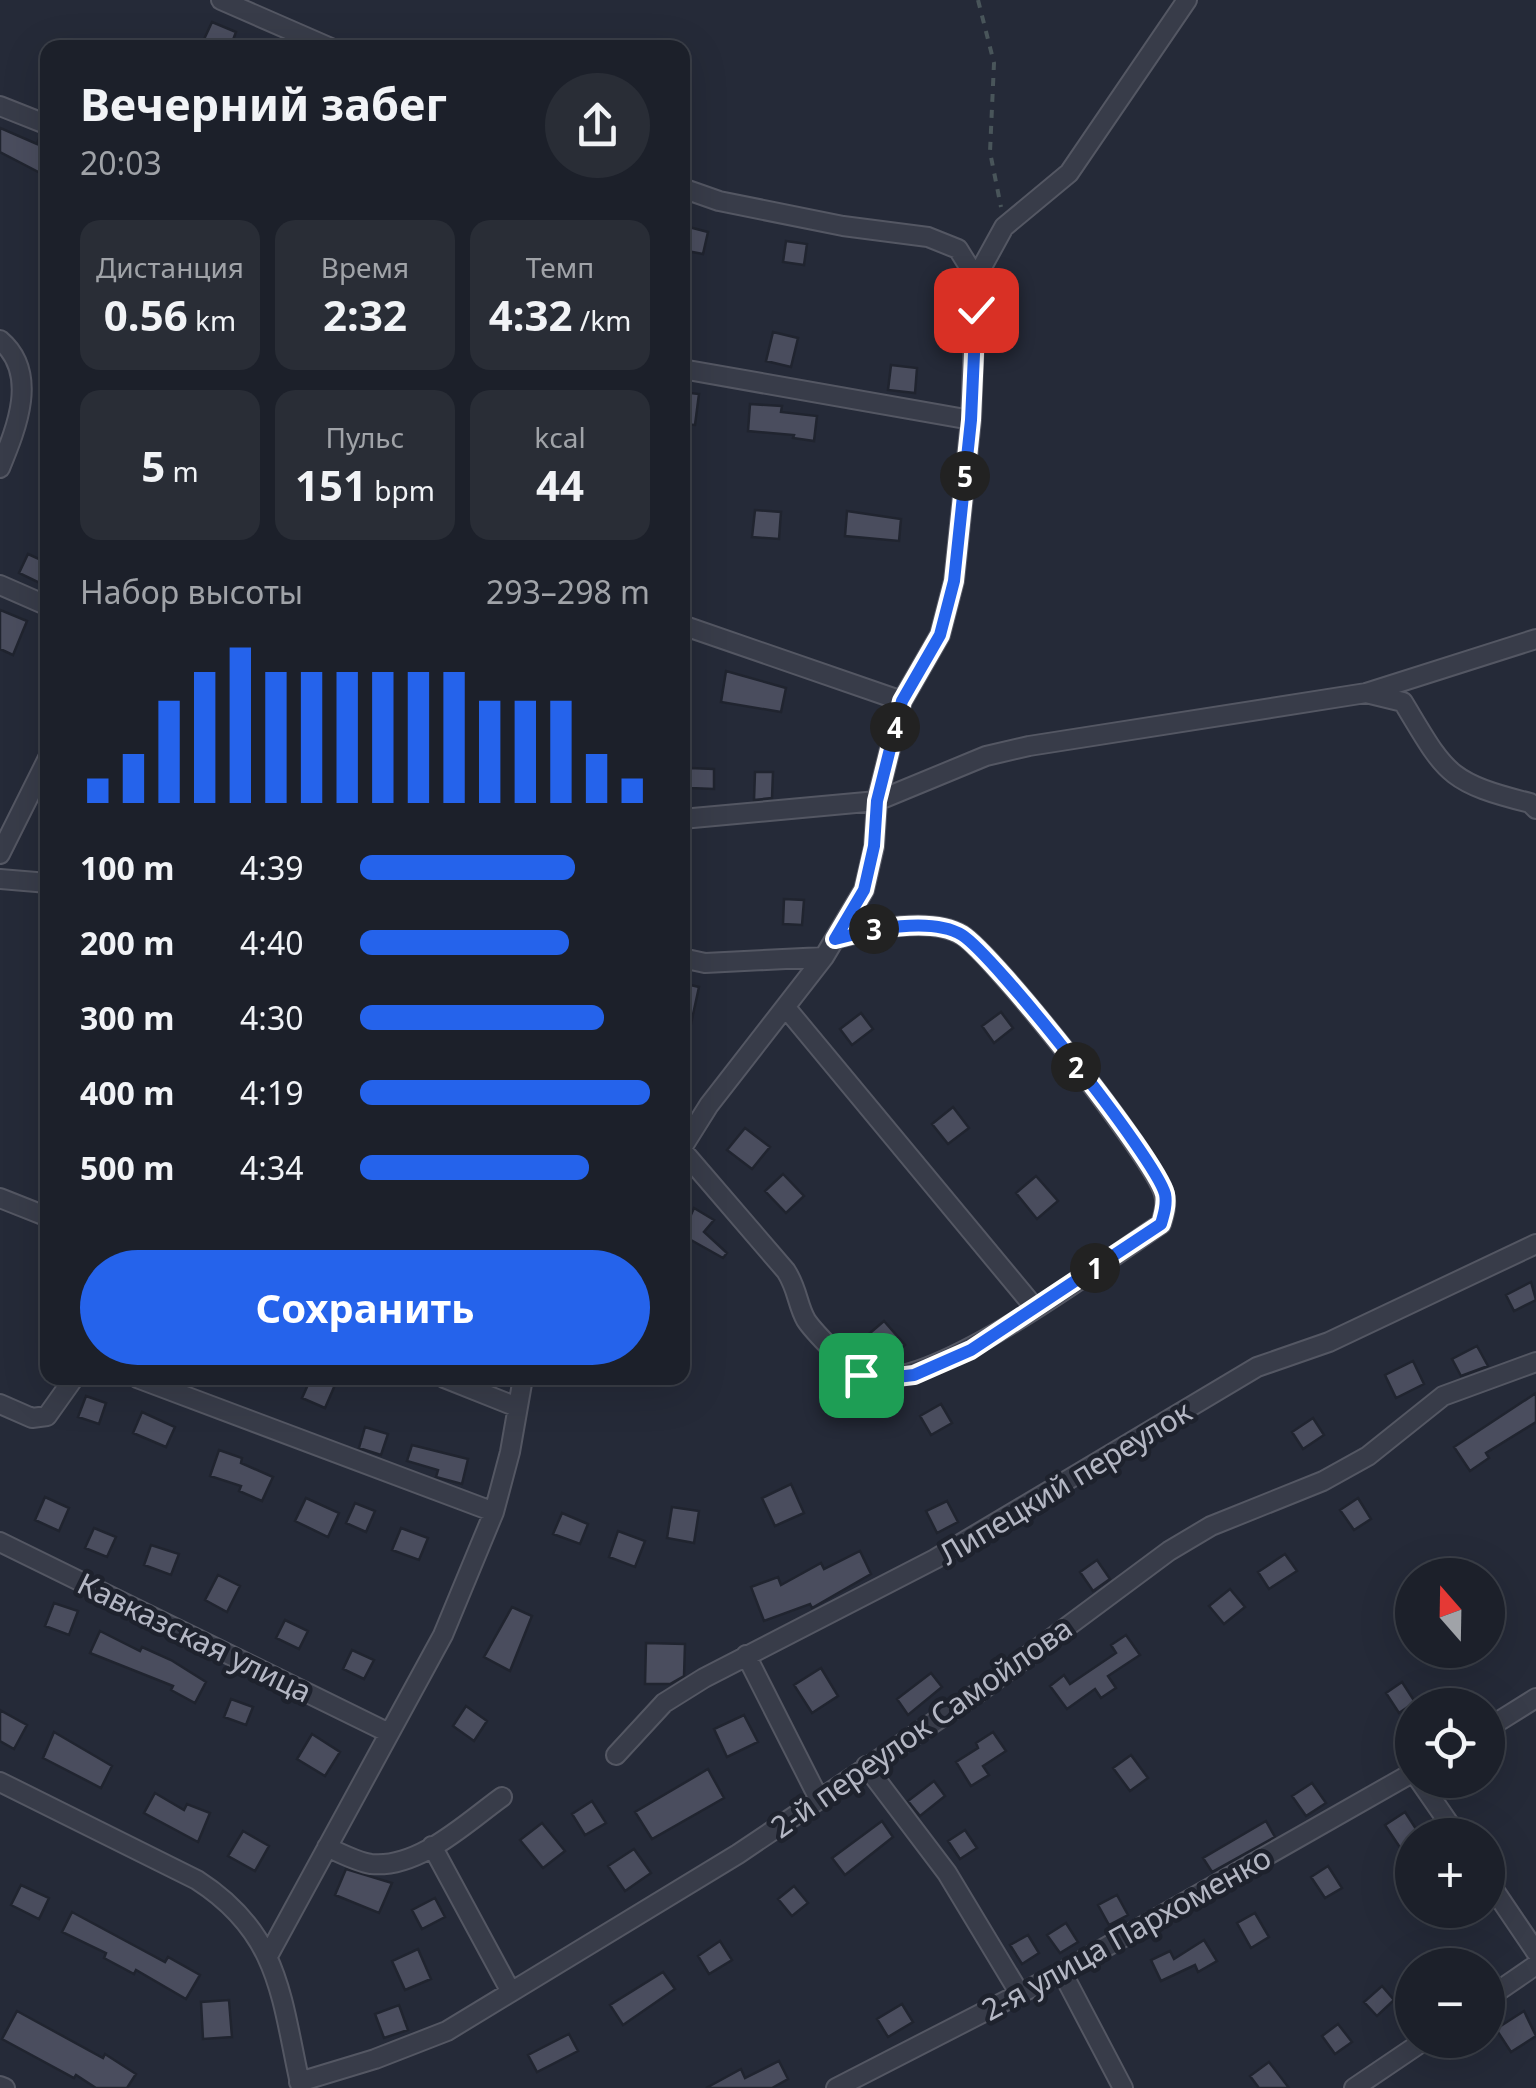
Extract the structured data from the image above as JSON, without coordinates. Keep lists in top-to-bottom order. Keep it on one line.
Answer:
{"streets":{"street":["Липецкий переулок","Кавказская улица","2-й переулок Самойлова","2-я улица Пархоменко"]},"north":"top","page":{"heading":["Вечерний забег","20:03"],"stats":[["Дистанция","0.56 km"],["Время","2:32"],["Темп","4:32 /km"],["5 m"],["Пульс","151 bpm"],["kcal","44"]],"pins":["5","4","3","2","1"],"chart":["Набор высоты","293–298 m"],"list":[{"name":"100 m","note":"4:39"},{"name":"200 m","note":"4:40"},{"name":"300 m","note":"4:30"},{"name":"400 m","note":"4:19"},{"name":"500 m","note":"4:34"}],"buttons":"Сохранить","map_buttons":["+","−"]}}
